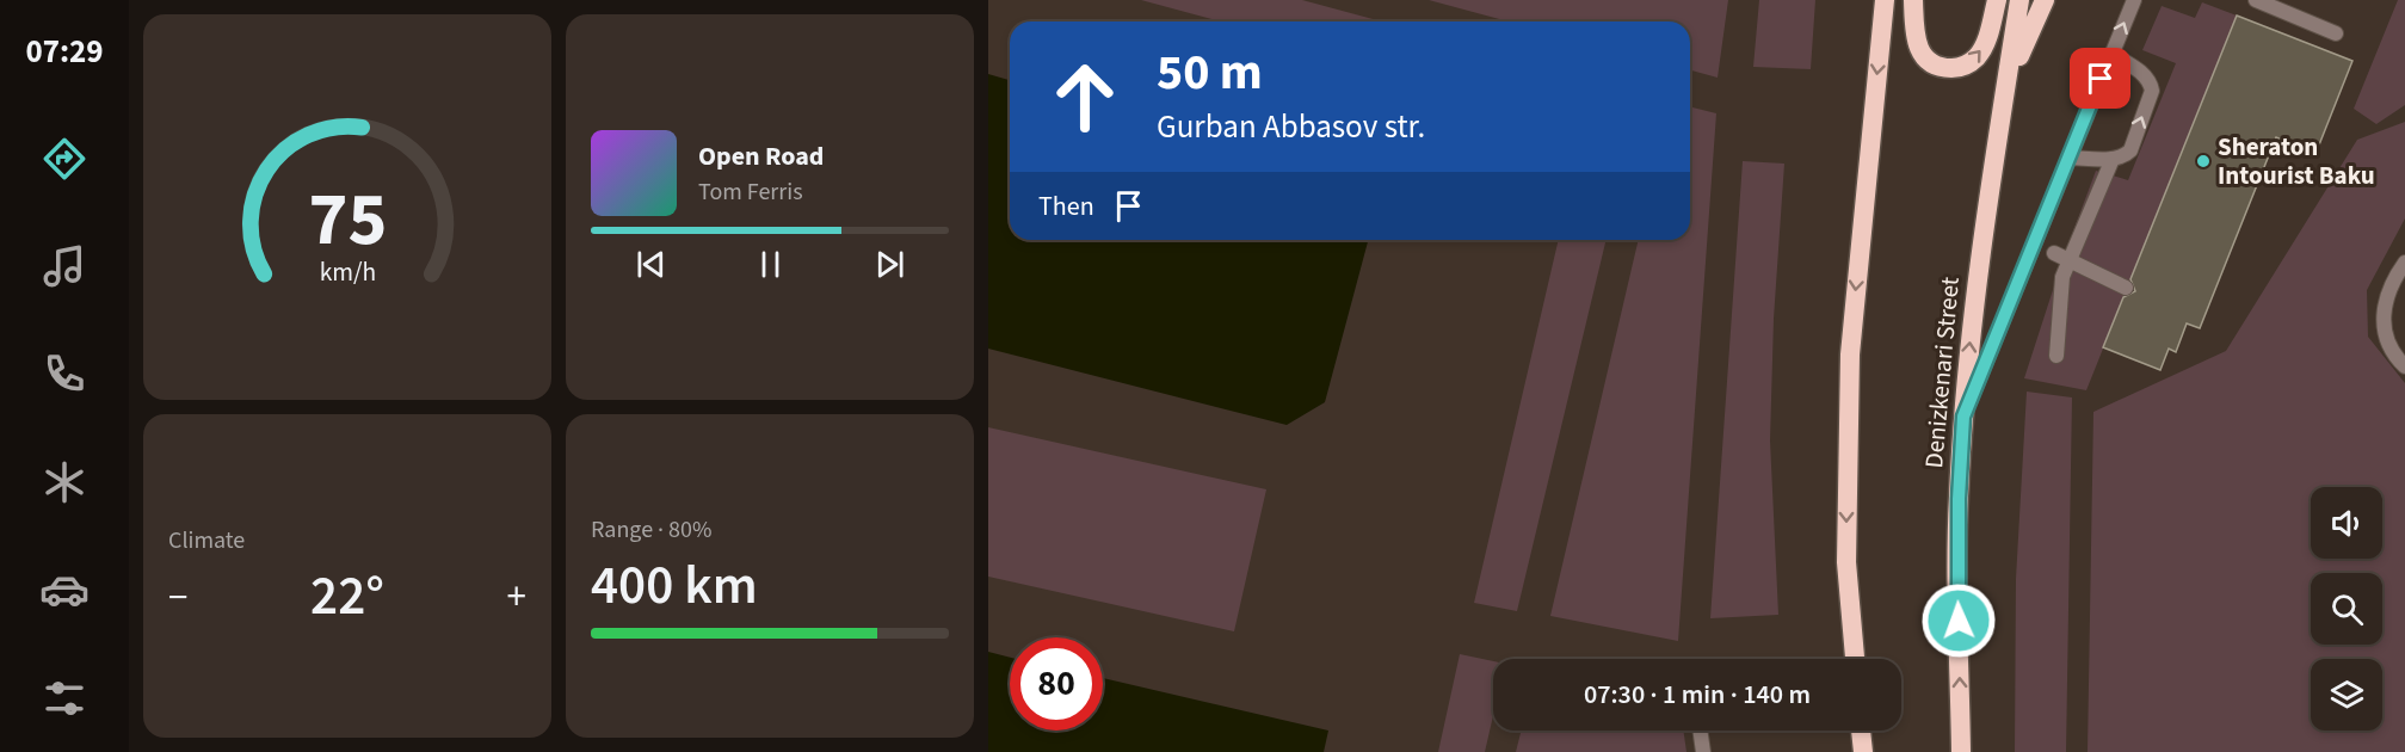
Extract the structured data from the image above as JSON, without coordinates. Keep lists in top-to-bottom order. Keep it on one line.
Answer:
{"streets":{"highway":["Denizkenari Street"]},"places":["Sheraton Intourist Baku"],"page":{"tabs":"07:29","turn":["50 m","Gurban Abbasov str."],"song":["Open Road","Tom Ferris"],"then":"Then","tile":["Climate",["Range · 80%","400 km"]],"heat":["−","22°","+"],"limit":"80","trip":"07:30 · 1 min · 140 m","gauge":["75","km/h"]}}
